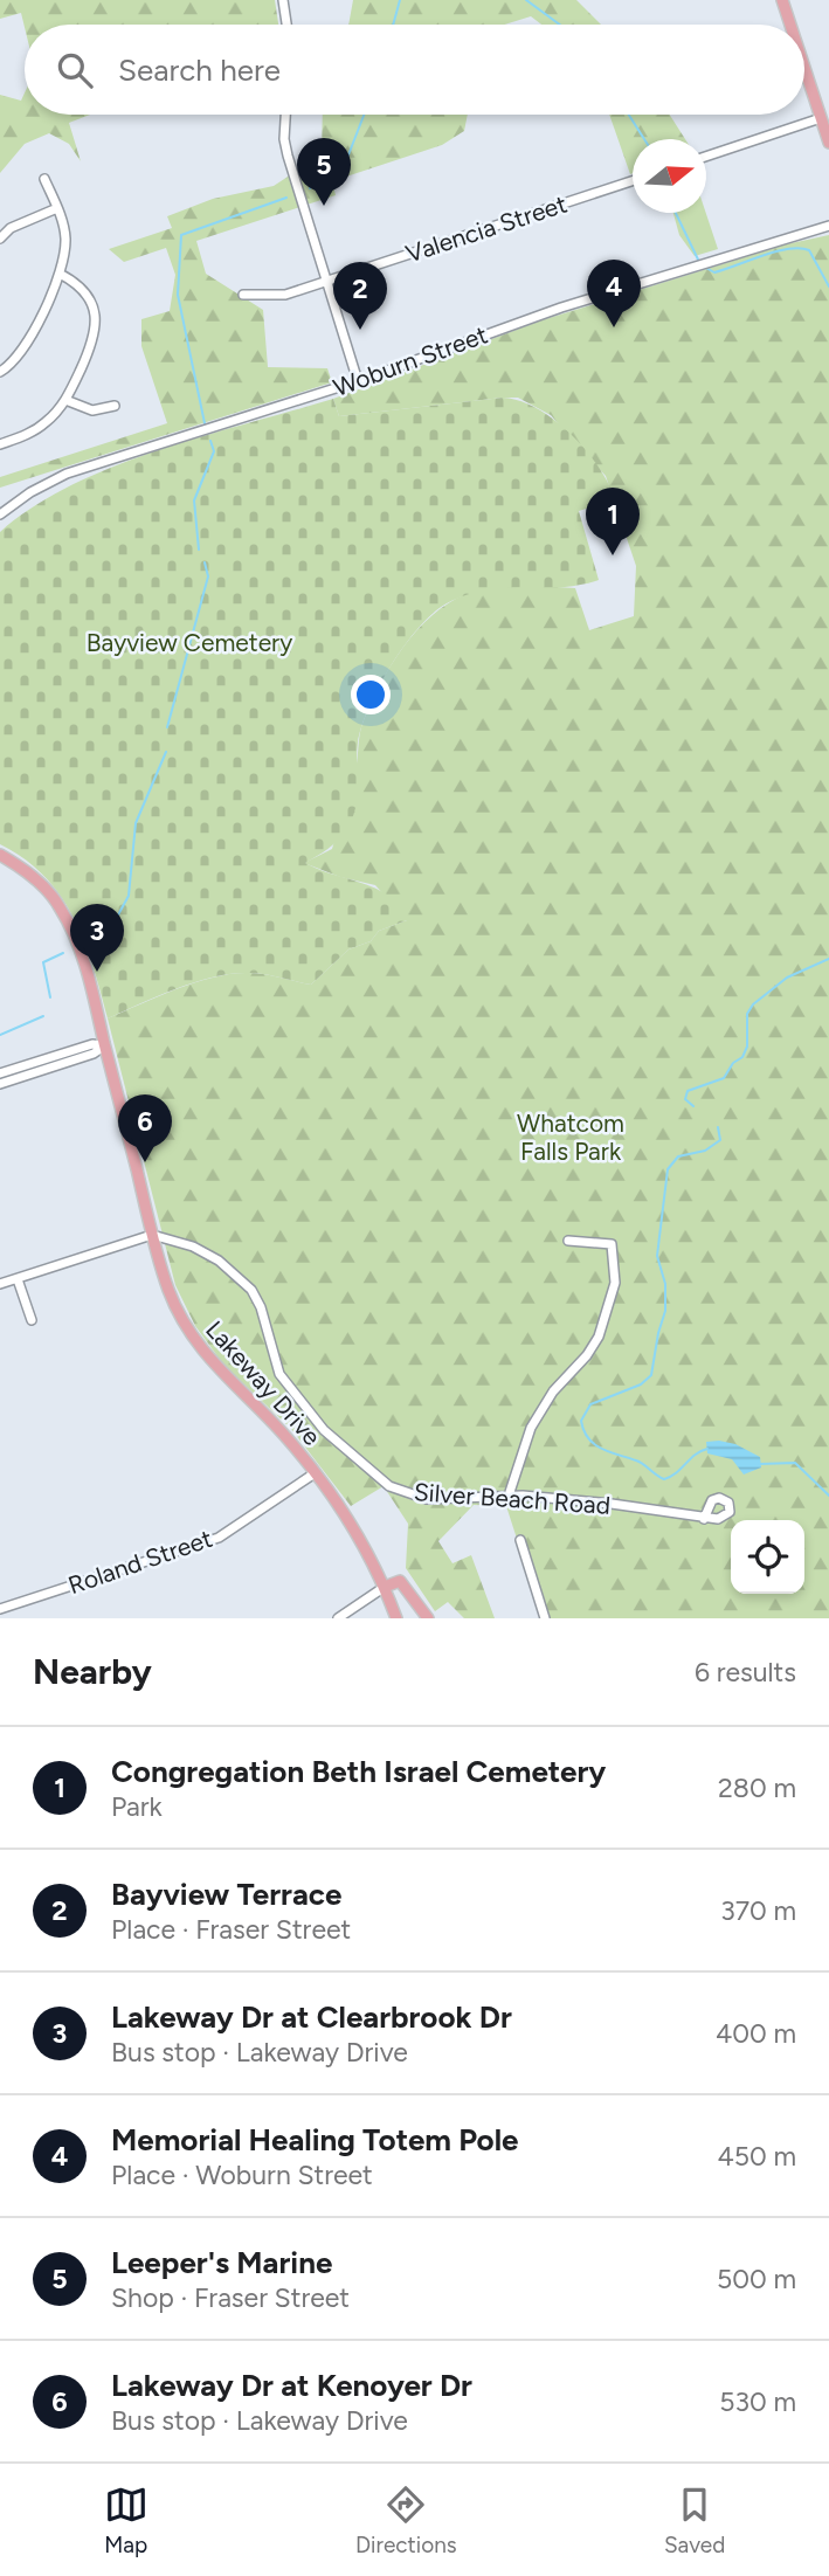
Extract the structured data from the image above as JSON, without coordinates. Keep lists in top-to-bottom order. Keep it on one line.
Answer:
{"streets":{"main road":["Lakeway Drive"],"street":["Valencia Street","Woburn Street","Silver Beach Road","Roland Street"]},"crossings":[["Lakeway Drive","Silver Beach Road"],["Lakeway Drive","Roland Street"]],"parks":["Bayview Cemetery","Whatcom Falls Park"],"north":"right","page":{"search":"Search here","pins":["5","4","2","1","3","6"],"heading":["Nearby","6 results"],"list":[{"mark":"1","name":"Congregation Beth Israel Cemetery","note":"Park","value":"280 m"},{"mark":"2","name":"Bayview Terrace","note":"Place · Fraser Street","value":"370 m"},{"mark":"3","name":"Lakeway Dr at Clearbrook Dr","note":"Bus stop · Lakeway Drive","value":"400 m"},{"mark":"4","name":"Memorial Healing Totem Pole","note":"Place · Woburn Street","value":"450 m"},{"mark":"5","name":"Leeper's Marine","note":"Shop · Fraser Street","value":"500 m"},{"mark":"6","name":"Lakeway Dr at Kenoyer Dr","note":"Bus stop · Lakeway Drive","value":"530 m"}],"nav":["Map","Directions","Saved"]}}
